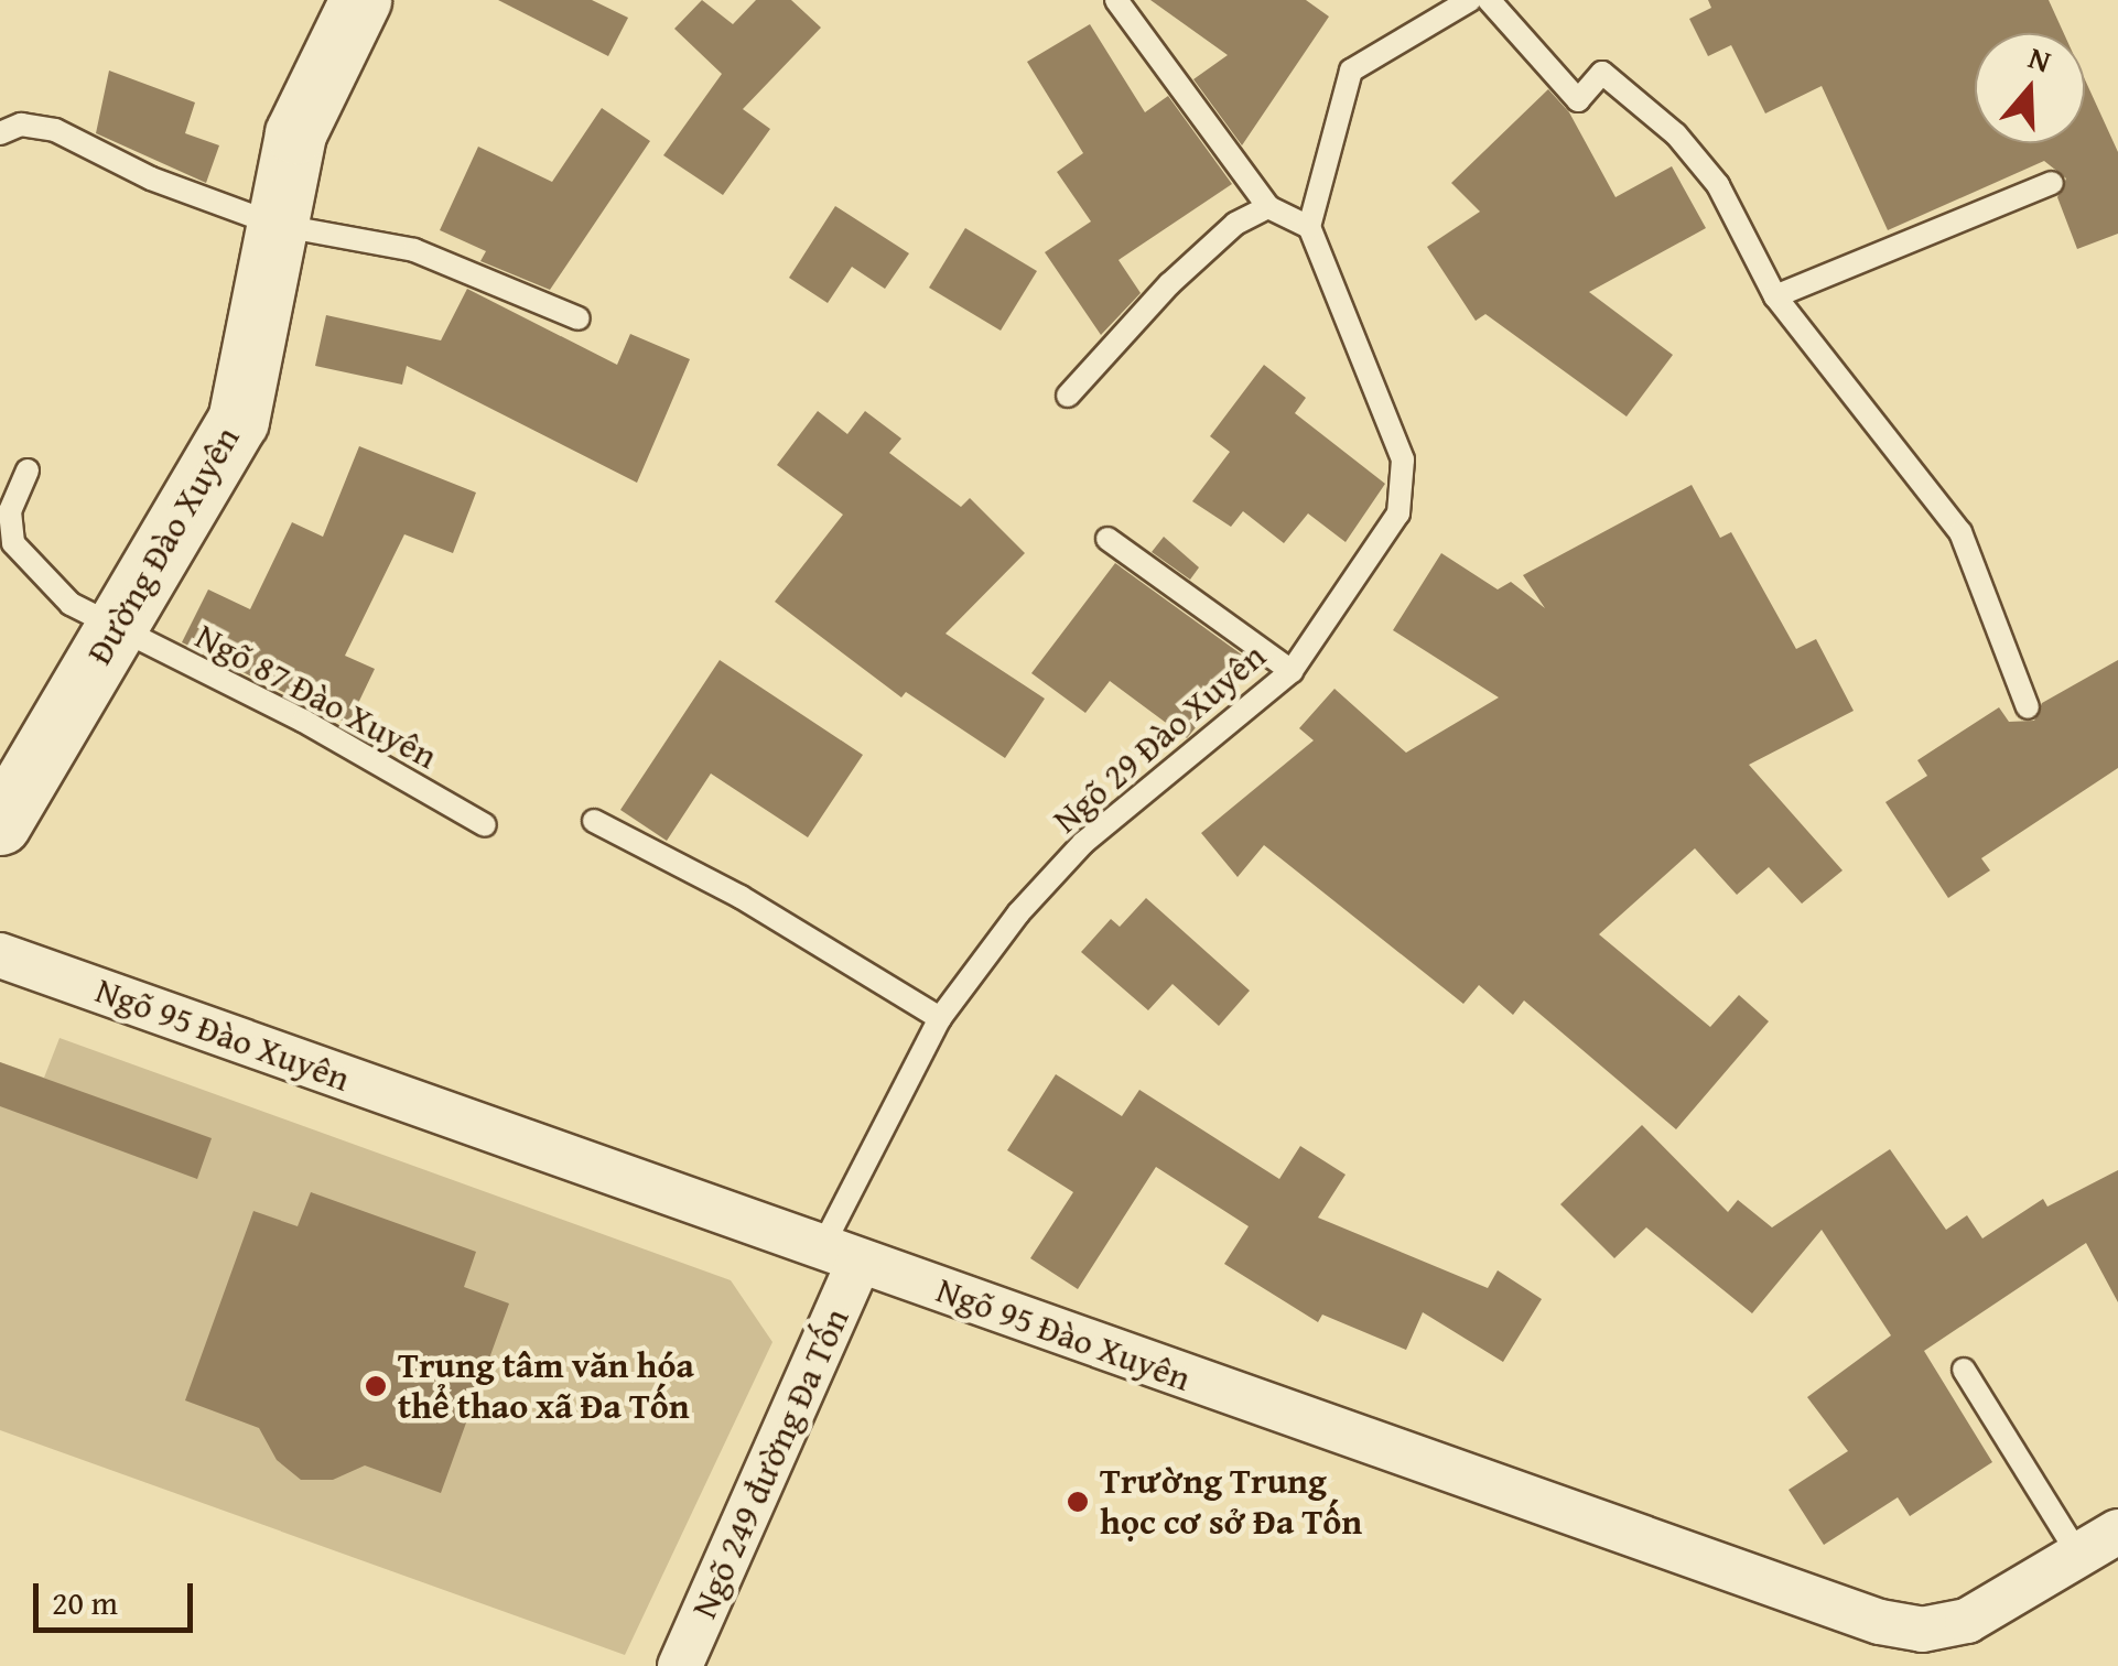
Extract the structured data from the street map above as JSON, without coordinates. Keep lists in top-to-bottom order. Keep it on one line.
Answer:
{"streets":{"street":["Đường Đào Xuyên","Ngõ 95 Đào Xuyên","Ngõ 249 đường Đa Tốn"],"lane":["Ngõ 87 Đào Xuyên","Ngõ 29 Đào Xuyên"]},"crossings":[["Đường Đào Xuyên","Ngõ 87 Đào Xuyên"],["Ngõ 29 Đào Xuyên","Ngõ 95 Đào Xuyên"],["Ngõ 29 Đào Xuyên","Ngõ 249 đường Đa Tốn"],["Ngõ 95 Đào Xuyên","Ngõ 249 đường Đa Tốn"]],"places":["Trung tâm văn hóa thể thao xã Đa Tốn","Trường Trung học cơ sở Đa Tốn"],"scale_bar":"20 m","north":"top"}
